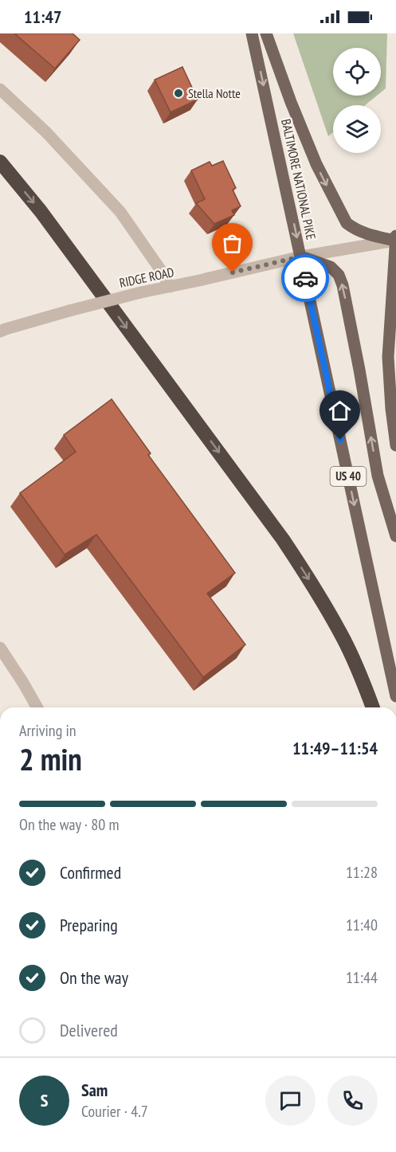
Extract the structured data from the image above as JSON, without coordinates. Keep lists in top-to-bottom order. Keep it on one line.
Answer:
{"streets":{"main road":["BALTIMORE NATIONAL PIKE","US 40"],"street":["RIDGE ROAD"]},"crossings":[["BALTIMORE NATIONAL PIKE","RIDGE ROAD"]],"places":["Stella Notte"],"page":{"status":"11:47","heading":["2 min","Arriving in","11:49–11:54"],"panel":["Sam","Courier · 4.7"],"bar":"On the way · 80 m","list":[["Confirmed","11:28"],["Preparing","11:40"],["On the way","11:44"],"Delivered"],"round":"S"}}
